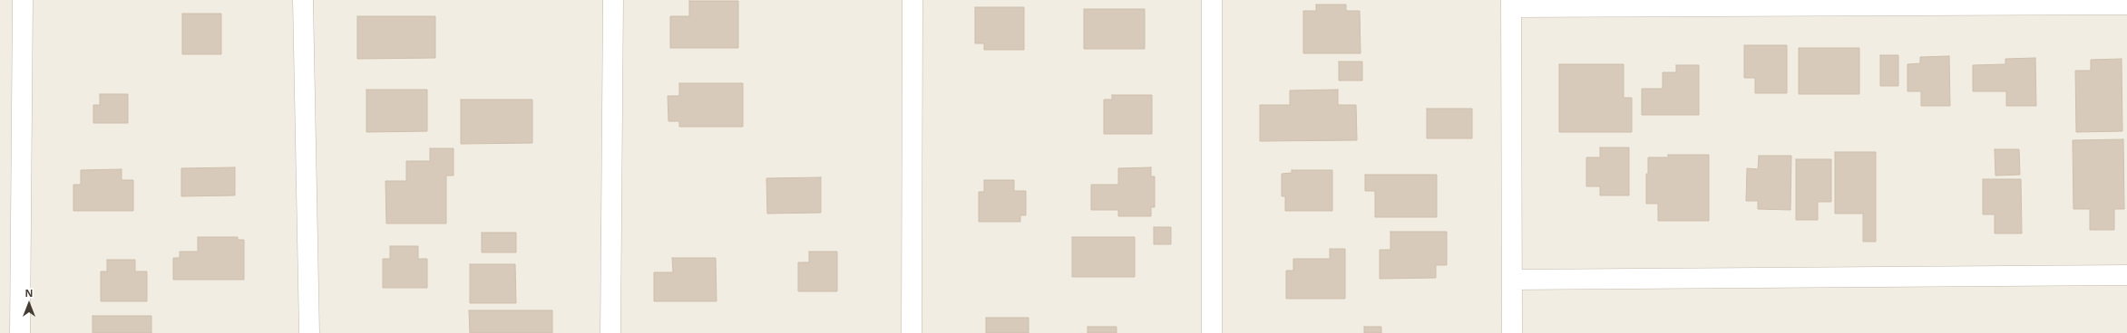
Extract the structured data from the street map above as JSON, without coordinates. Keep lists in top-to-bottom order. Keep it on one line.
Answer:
{"north":"top"}
